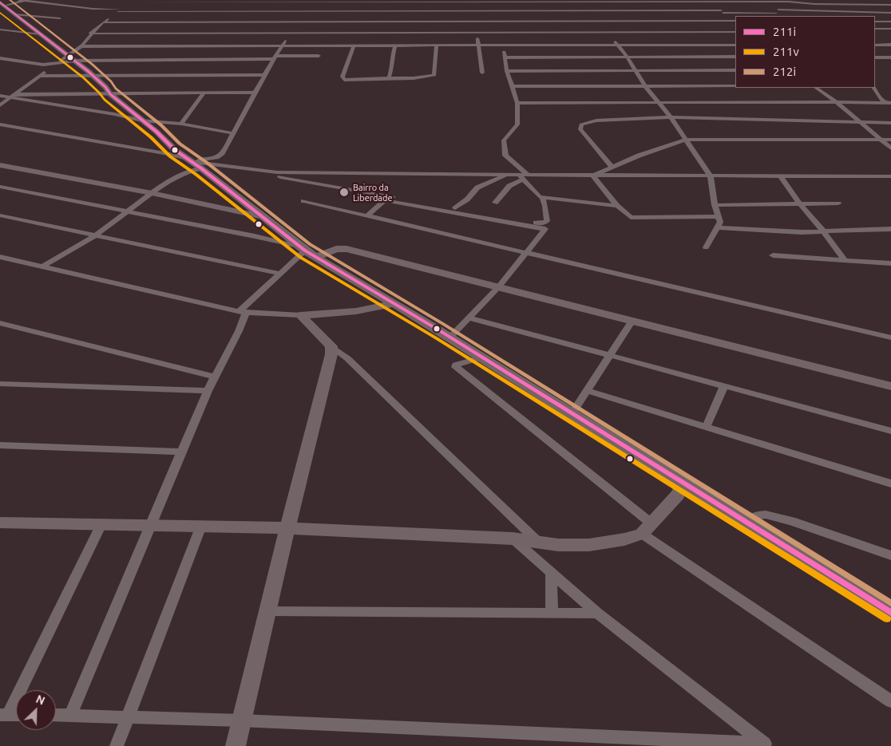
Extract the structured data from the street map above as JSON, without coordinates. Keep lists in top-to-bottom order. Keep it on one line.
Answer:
{"places":["Bairro da Liberdade"],"lines":["transit line 212i","transit line 211i","transit line 211v"],"legend":["211i","211v","212i"],"north":"top right"}
